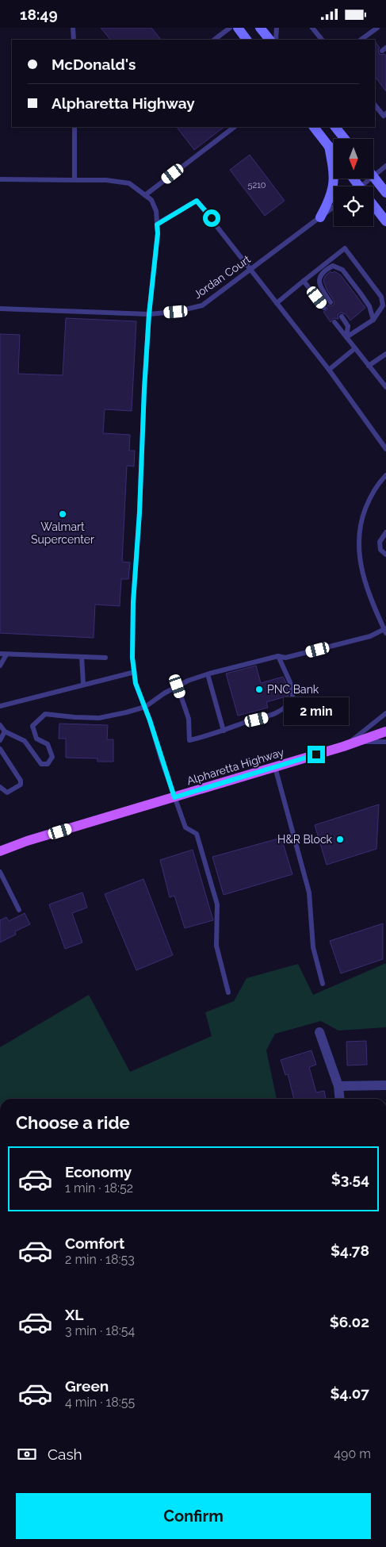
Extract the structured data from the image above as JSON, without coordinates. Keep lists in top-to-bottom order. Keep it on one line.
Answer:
{"streets":{"main road":["Alpharetta Highway"],"lane":["Jordan Court"]},"places":["Walmart Supercenter","PNC Bank","H&R Block"],"house_numbers":["5210"],"north":"bottom","page":{"status":"18:49","banner":["McDonald's","Alpharetta Highway"],"bubble":"2 min","heading":"Choose a ride","list":[{"name":"Economy","note":"1 min · 18:52","value":"$3.54"},{"name":"Comfort","note":"2 min · 18:53","value":"$4.78"},{"name":"XL","note":"3 min · 18:54","value":"$6.02"},{"name":"Green","note":"4 min · 18:55","value":"$4.07"}],"pay":["Cash","490 m"],"buttons":"Confirm"}}
